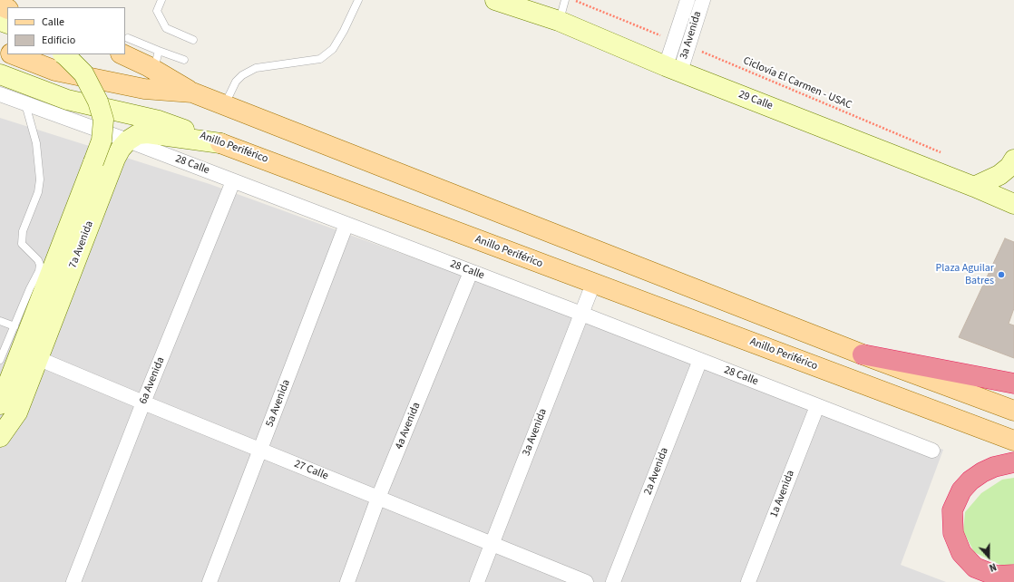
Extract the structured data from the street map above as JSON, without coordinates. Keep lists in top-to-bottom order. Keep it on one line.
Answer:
{"streets":{"main road":["Anillo Periférico"],"street":["3a Avenida","29 Calle","28 Calle","7a Avenida","6a Avenida","5a Avenida","4a Avenida","27 Calle","2a Avenida","1a Avenida"],"path":["Ciclovía El Carmen - USAC"]},"crossings":[["3a Avenida","Ciclovía El Carmen - USAC"],["3a Avenida","29 Calle"],["3a Avenida","Anillo Periférico"],["3a Avenida","28 Calle"],["3a Avenida","27 Calle"],["28 Calle","7a Avenida"],["28 Calle","6a Avenida"],["28 Calle","5a Avenida"],["28 Calle","4a Avenida"],["28 Calle","2a Avenida"],["28 Calle","1a Avenida"],["7a Avenida","27 Calle"],["6a Avenida","27 Calle"],["5a Avenida","27 Calle"],["4a Avenida","27 Calle"]],"places":["Plaza Aguilar Batres"],"legend":["Calle","Edificio"],"north":"bottom"}
